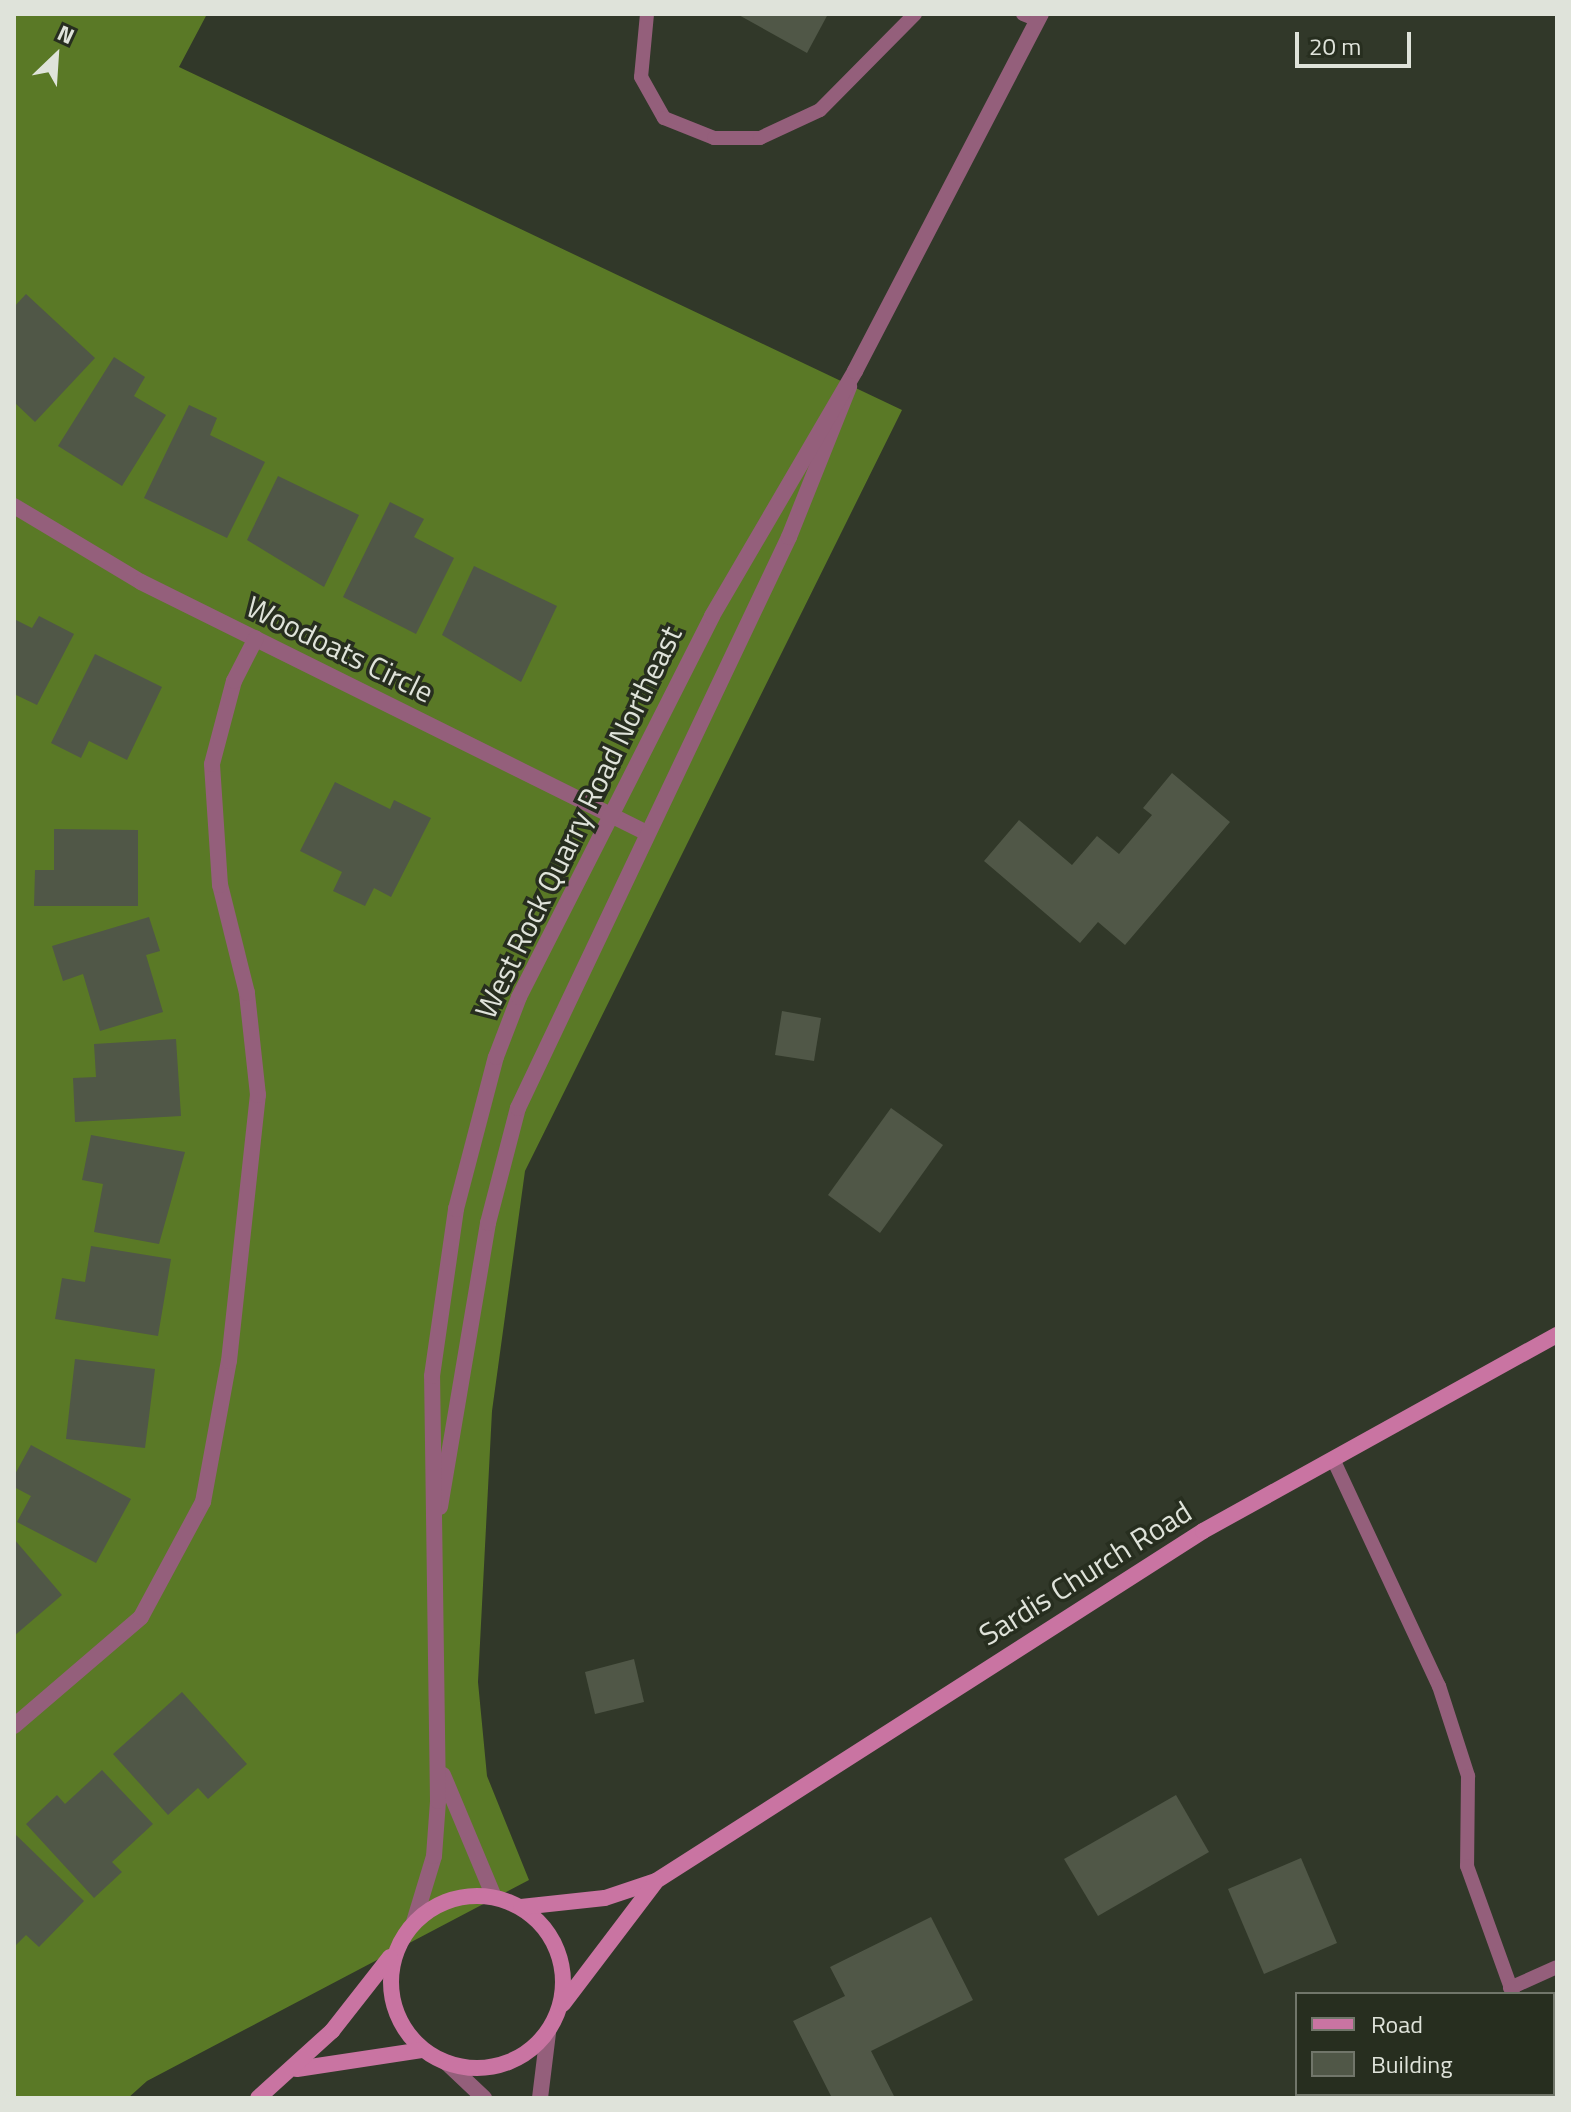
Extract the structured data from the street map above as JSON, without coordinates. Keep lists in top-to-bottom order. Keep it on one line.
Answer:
{"streets":{"street":["Woodoats Circle","West Rock Quarry Road Northeast","Sardis Church Road"]},"crossings":[["Woodoats Circle","West Rock Quarry Road Northeast"],["West Rock Quarry Road Northeast","Sardis Church Road"]],"legend":["Road","Building"],"scale_bar":"20 m","north":"top right"}
